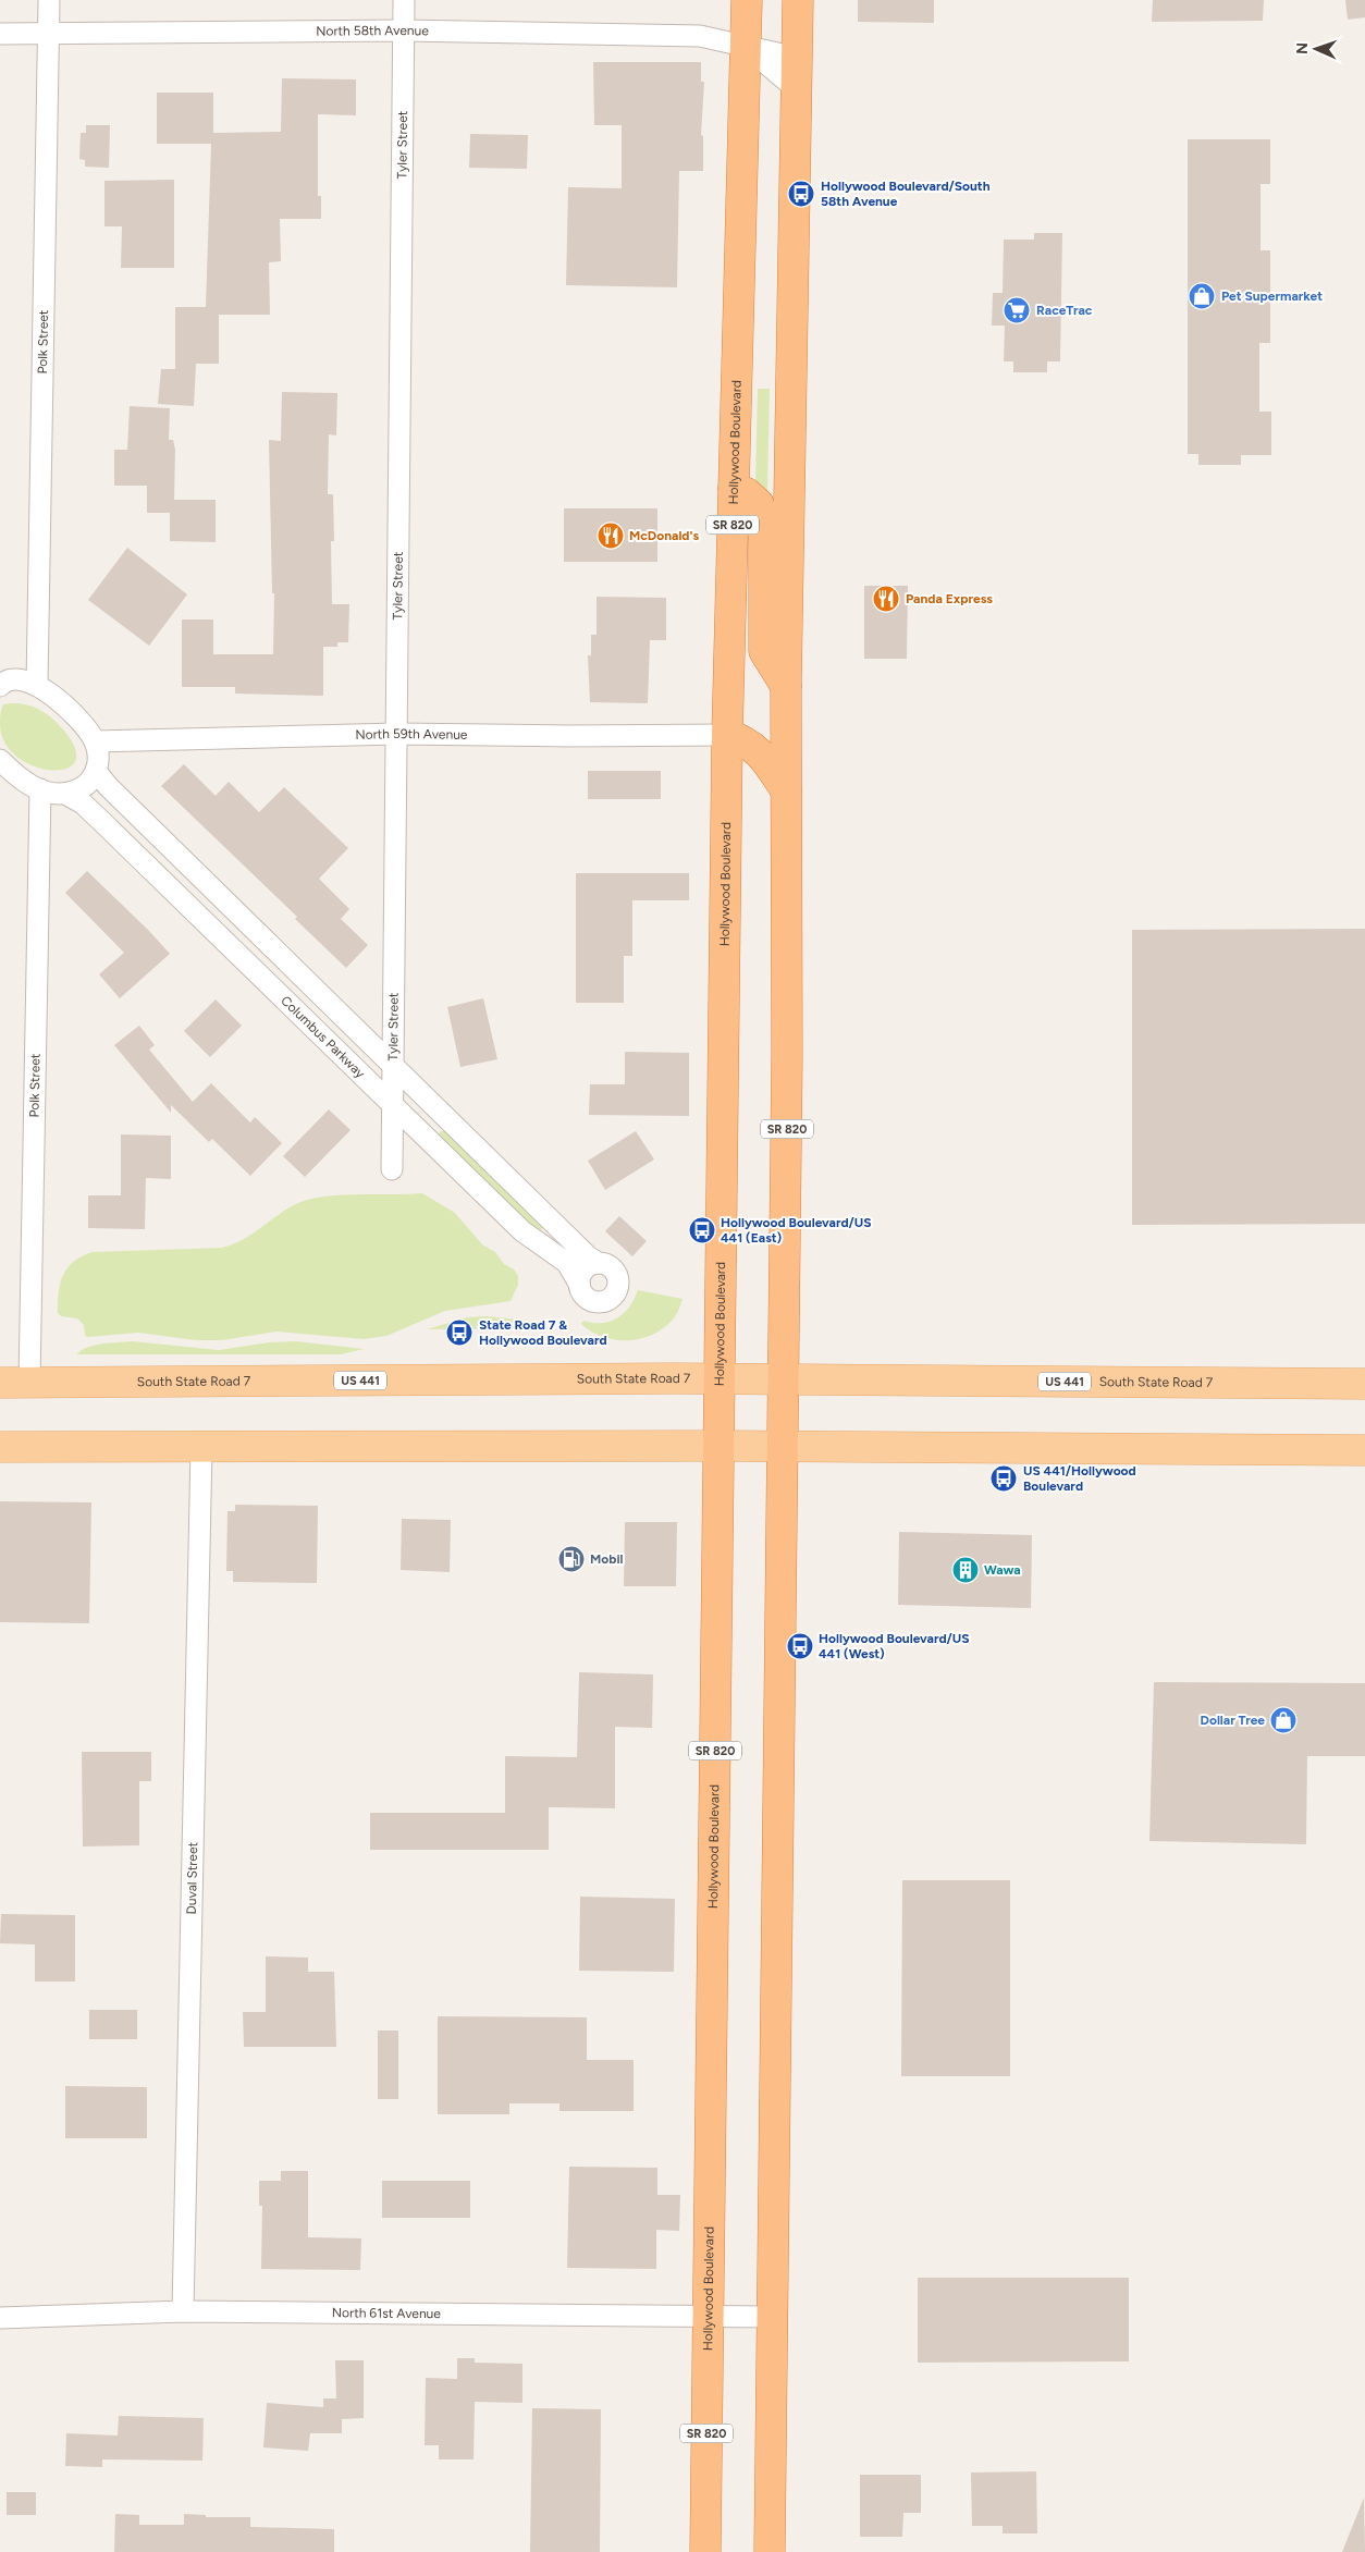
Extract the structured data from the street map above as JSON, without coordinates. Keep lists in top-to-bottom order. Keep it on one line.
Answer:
{"streets":{"highway":["Hollywood Boulevard","SR 820"],"main road":["South State Road 7","US 441"],"street":["North 58th Avenue","Tyler Street","Polk Street","North 59th Avenue","Columbus Parkway","Duval Street","North 61st Avenue"]},"crossings":[["North 58th Avenue","Tyler Street"],["North 58th Avenue","Polk Street"],["North 58th Avenue","Hollywood Boulevard"],["North 58th Avenue","SR 820"],["Tyler Street","North 59th Avenue"],["Tyler Street","Columbus Parkway"],["Polk Street","South State Road 7"],["Hollywood Boulevard","North 59th Avenue"],["Hollywood Boulevard","South State Road 7"],["Hollywood Boulevard","North 61st Avenue"],["SR 820","South State Road 7"],["SR 820","North 61st Avenue"],["Duval Street","North 61st Avenue"]],"places":{"bus stop":["Hollywood Boulevard/South 58th Avenue","Hollywood Boulevard/US 441 (East)","State Road 7 & Hollywood Boulevard","US 441/Hollywood Boulevard","Hollywood Boulevard/US 441 (West)"],"shop":["Pet Supermarket","Dollar Tree"],"supermarket":["RaceTrac"],"restaurant":["McDonald's","Panda Express"],"fuel station":["Mobil"],"building":["Wawa"]},"north":"left"}
